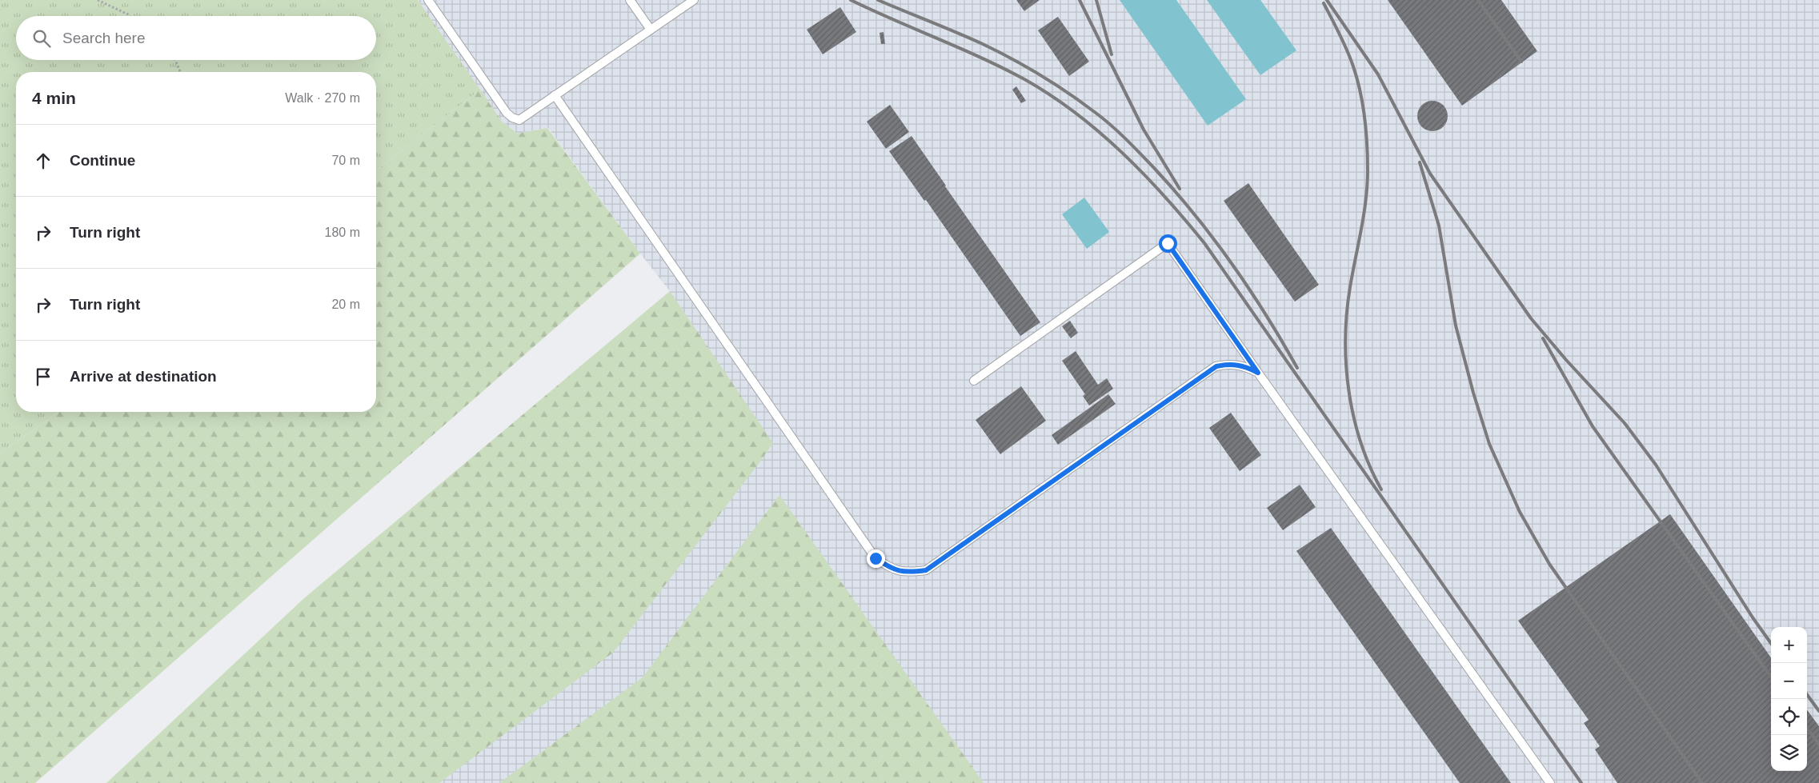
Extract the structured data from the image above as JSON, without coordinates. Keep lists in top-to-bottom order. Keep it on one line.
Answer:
{"page":{"search":"Search here","heading":["4 min","Walk · 270 m"],"list":[["Continue","70 m"],["Turn right","180 m"],["Turn right","20 m"],"Arrive at destination"],"map_buttons":["+","−"]}}
